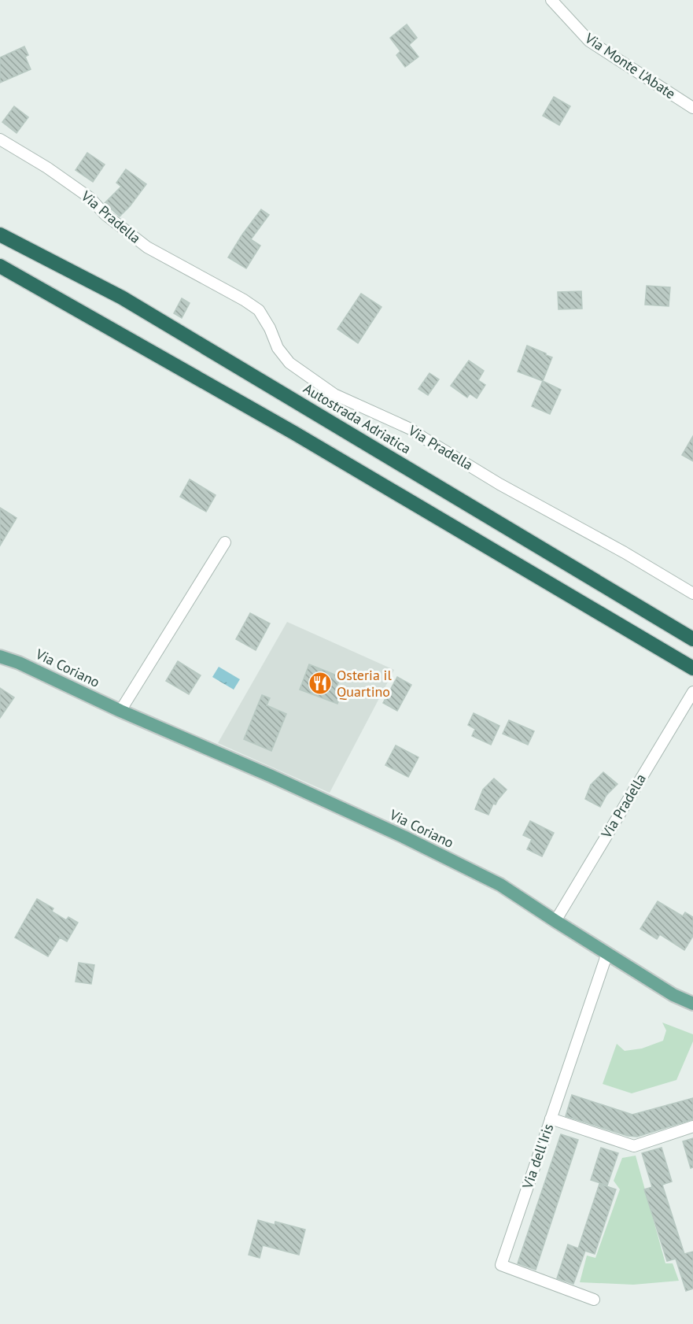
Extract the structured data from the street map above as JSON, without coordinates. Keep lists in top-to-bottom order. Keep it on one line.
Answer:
{"streets":{"highway":["Autostrada Adriatica"],"main road":["Via Coriano"],"street":["Via Monte l'Abate","Via Pradella","Via dell'Iris"]},"crossings":[["Via Pradella","Via Coriano"],["Via Coriano","Via dell'Iris"]],"places":{"restaurant":["Osteria il Quartino"]}}
